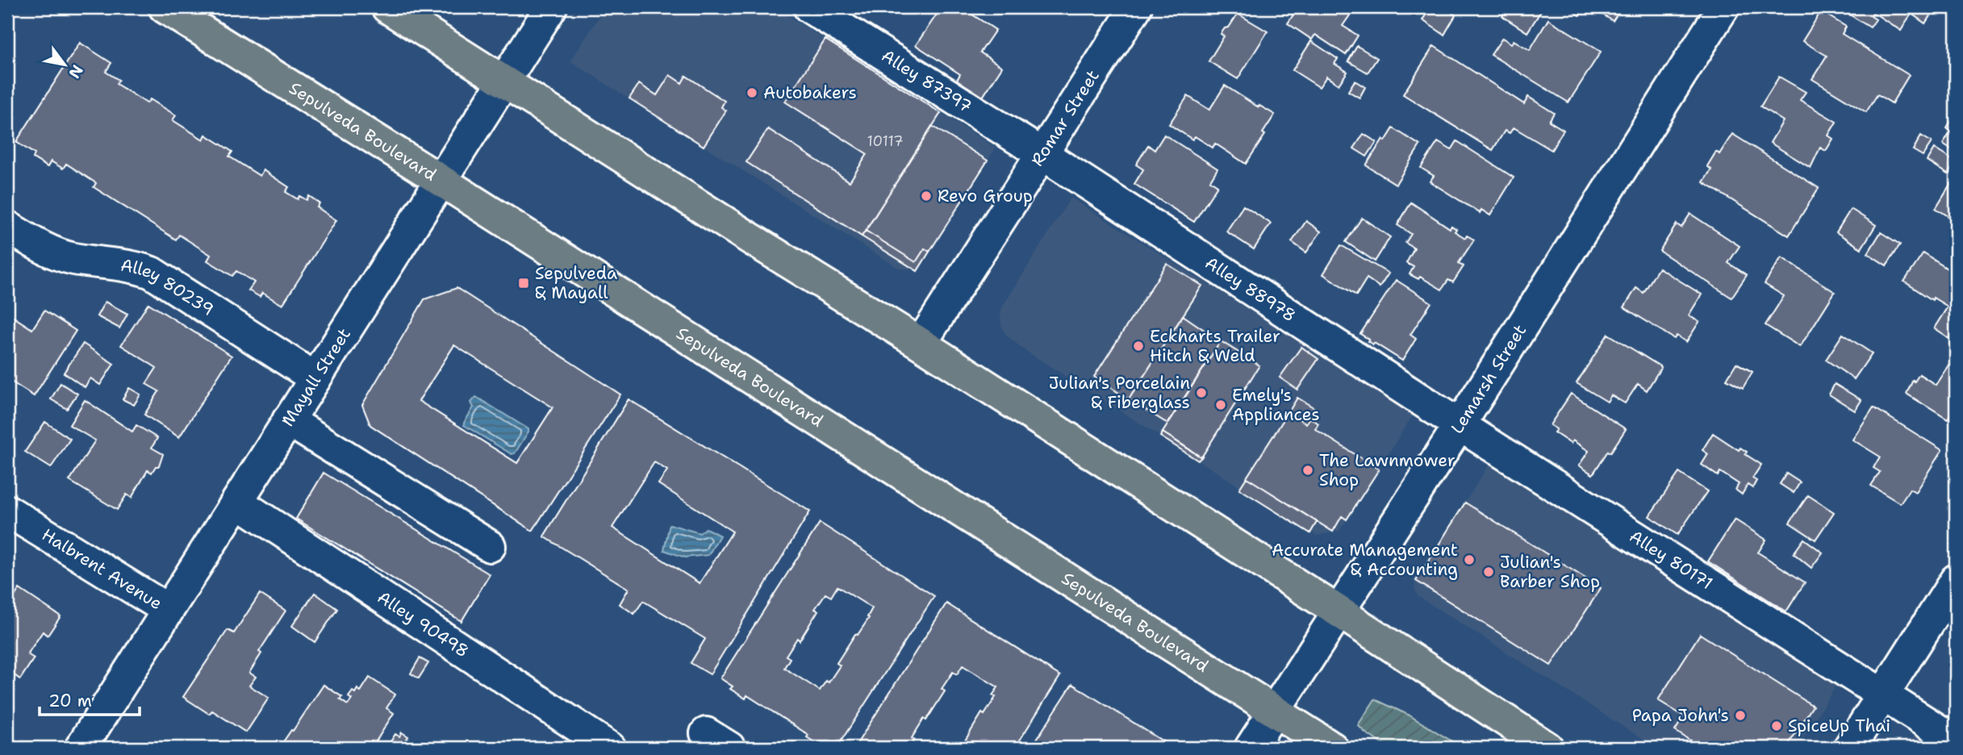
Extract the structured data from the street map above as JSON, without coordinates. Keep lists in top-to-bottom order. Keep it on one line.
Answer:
{"streets":{"main road":["Sepulveda Boulevard"],"street":["Alley 87397","Romar Street","Alley 88978","Alley 80239","Mayall Street","Lemarsh Street","Alley 80171","Halbrent Avenue","Alley 90498"]},"crossings":[["Alley 87397","Romar Street"],["Alley 87397","Alley 88978"],["Romar Street","Alley 88978"],["Sepulveda Boulevard","Mayall Street"],["Sepulveda Boulevard","Lemarsh Street"],["Alley 88978","Lemarsh Street"],["Alley 88978","Alley 80171"],["Alley 80239","Mayall Street"],["Mayall Street","Halbrent Avenue"],["Mayall Street","Alley 90498"],["Lemarsh Street","Alley 80171"]],"places":{"other":["Autobakers","Revo Group","Eckharts Trailer Hitch & Weld","Julian's Porcelain & Fiberglass","Emely's Appliances","The Lawnmower Shop","Accurate Management & Accounting","Julian's Barber Shop","Papa John's","SpiceUp Thai"],"transit":["Sepulveda & Mayall"]},"house_numbers":["10117"],"scale_bar":"20 m","north":"bottom right"}
